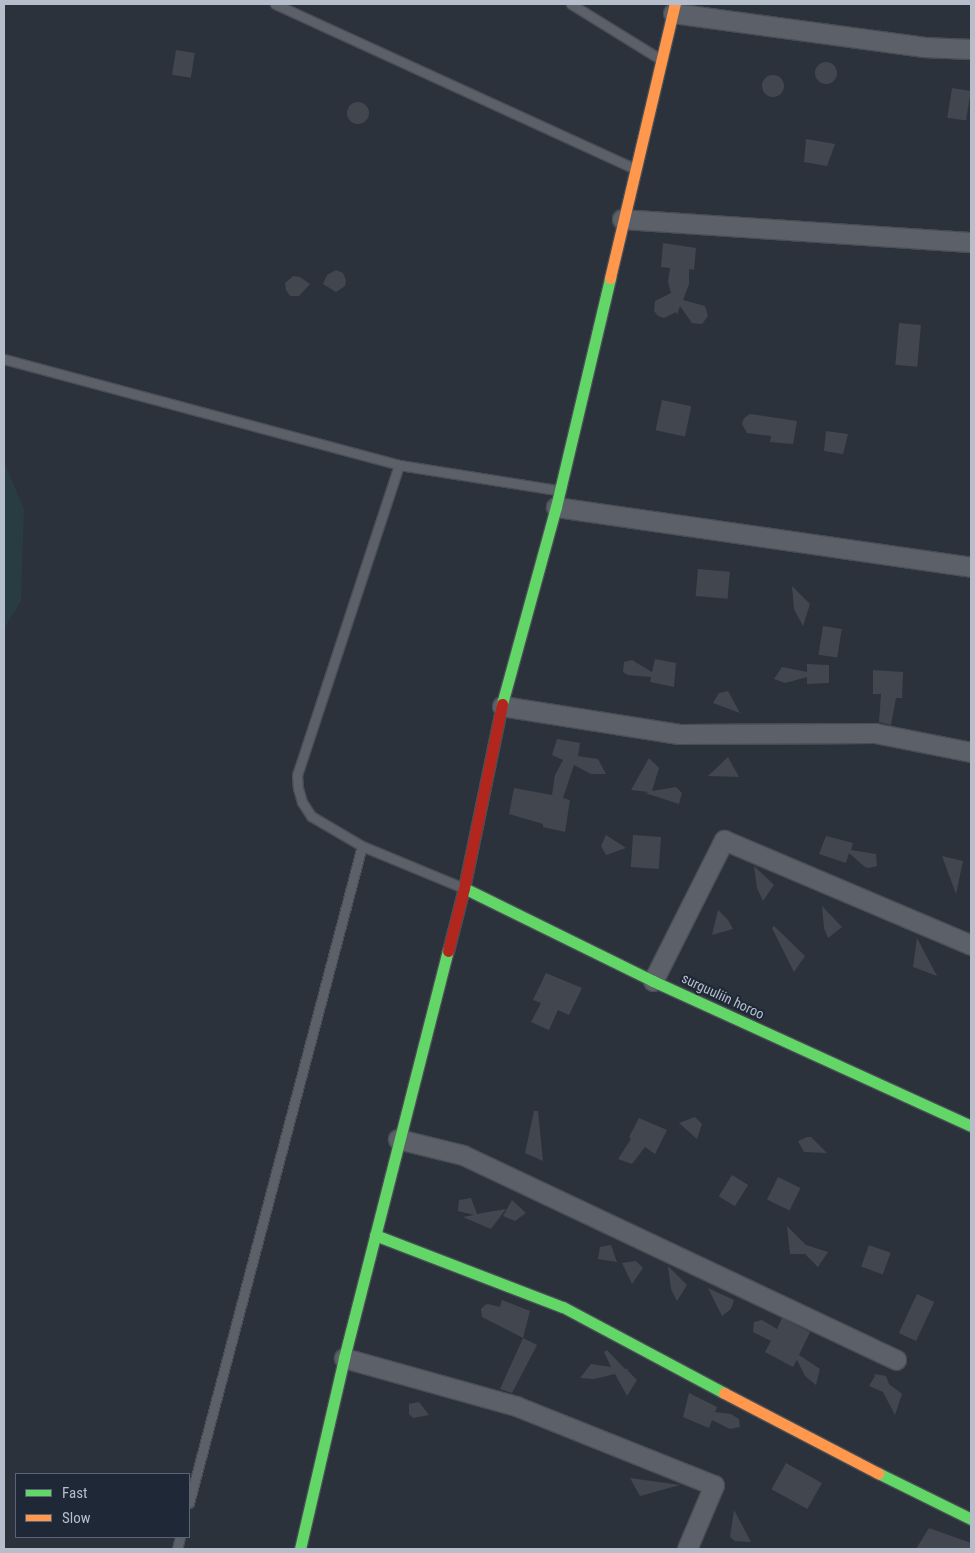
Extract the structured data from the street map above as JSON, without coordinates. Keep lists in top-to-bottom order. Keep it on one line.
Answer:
{"streets":{"street":["surguuliin horoo"]},"legend":["Fast","Slow"]}
